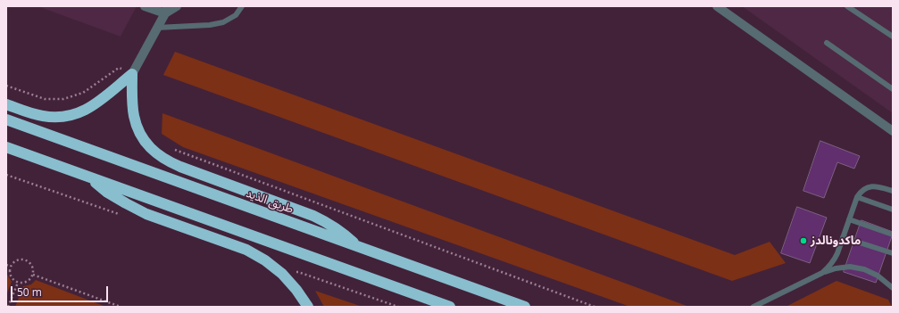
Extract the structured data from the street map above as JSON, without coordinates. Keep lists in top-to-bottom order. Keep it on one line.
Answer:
{"streets":{"highway":["طريق الذيد"]},"places":["ماكدونالدز"],"scale_bar":"50 m"}
